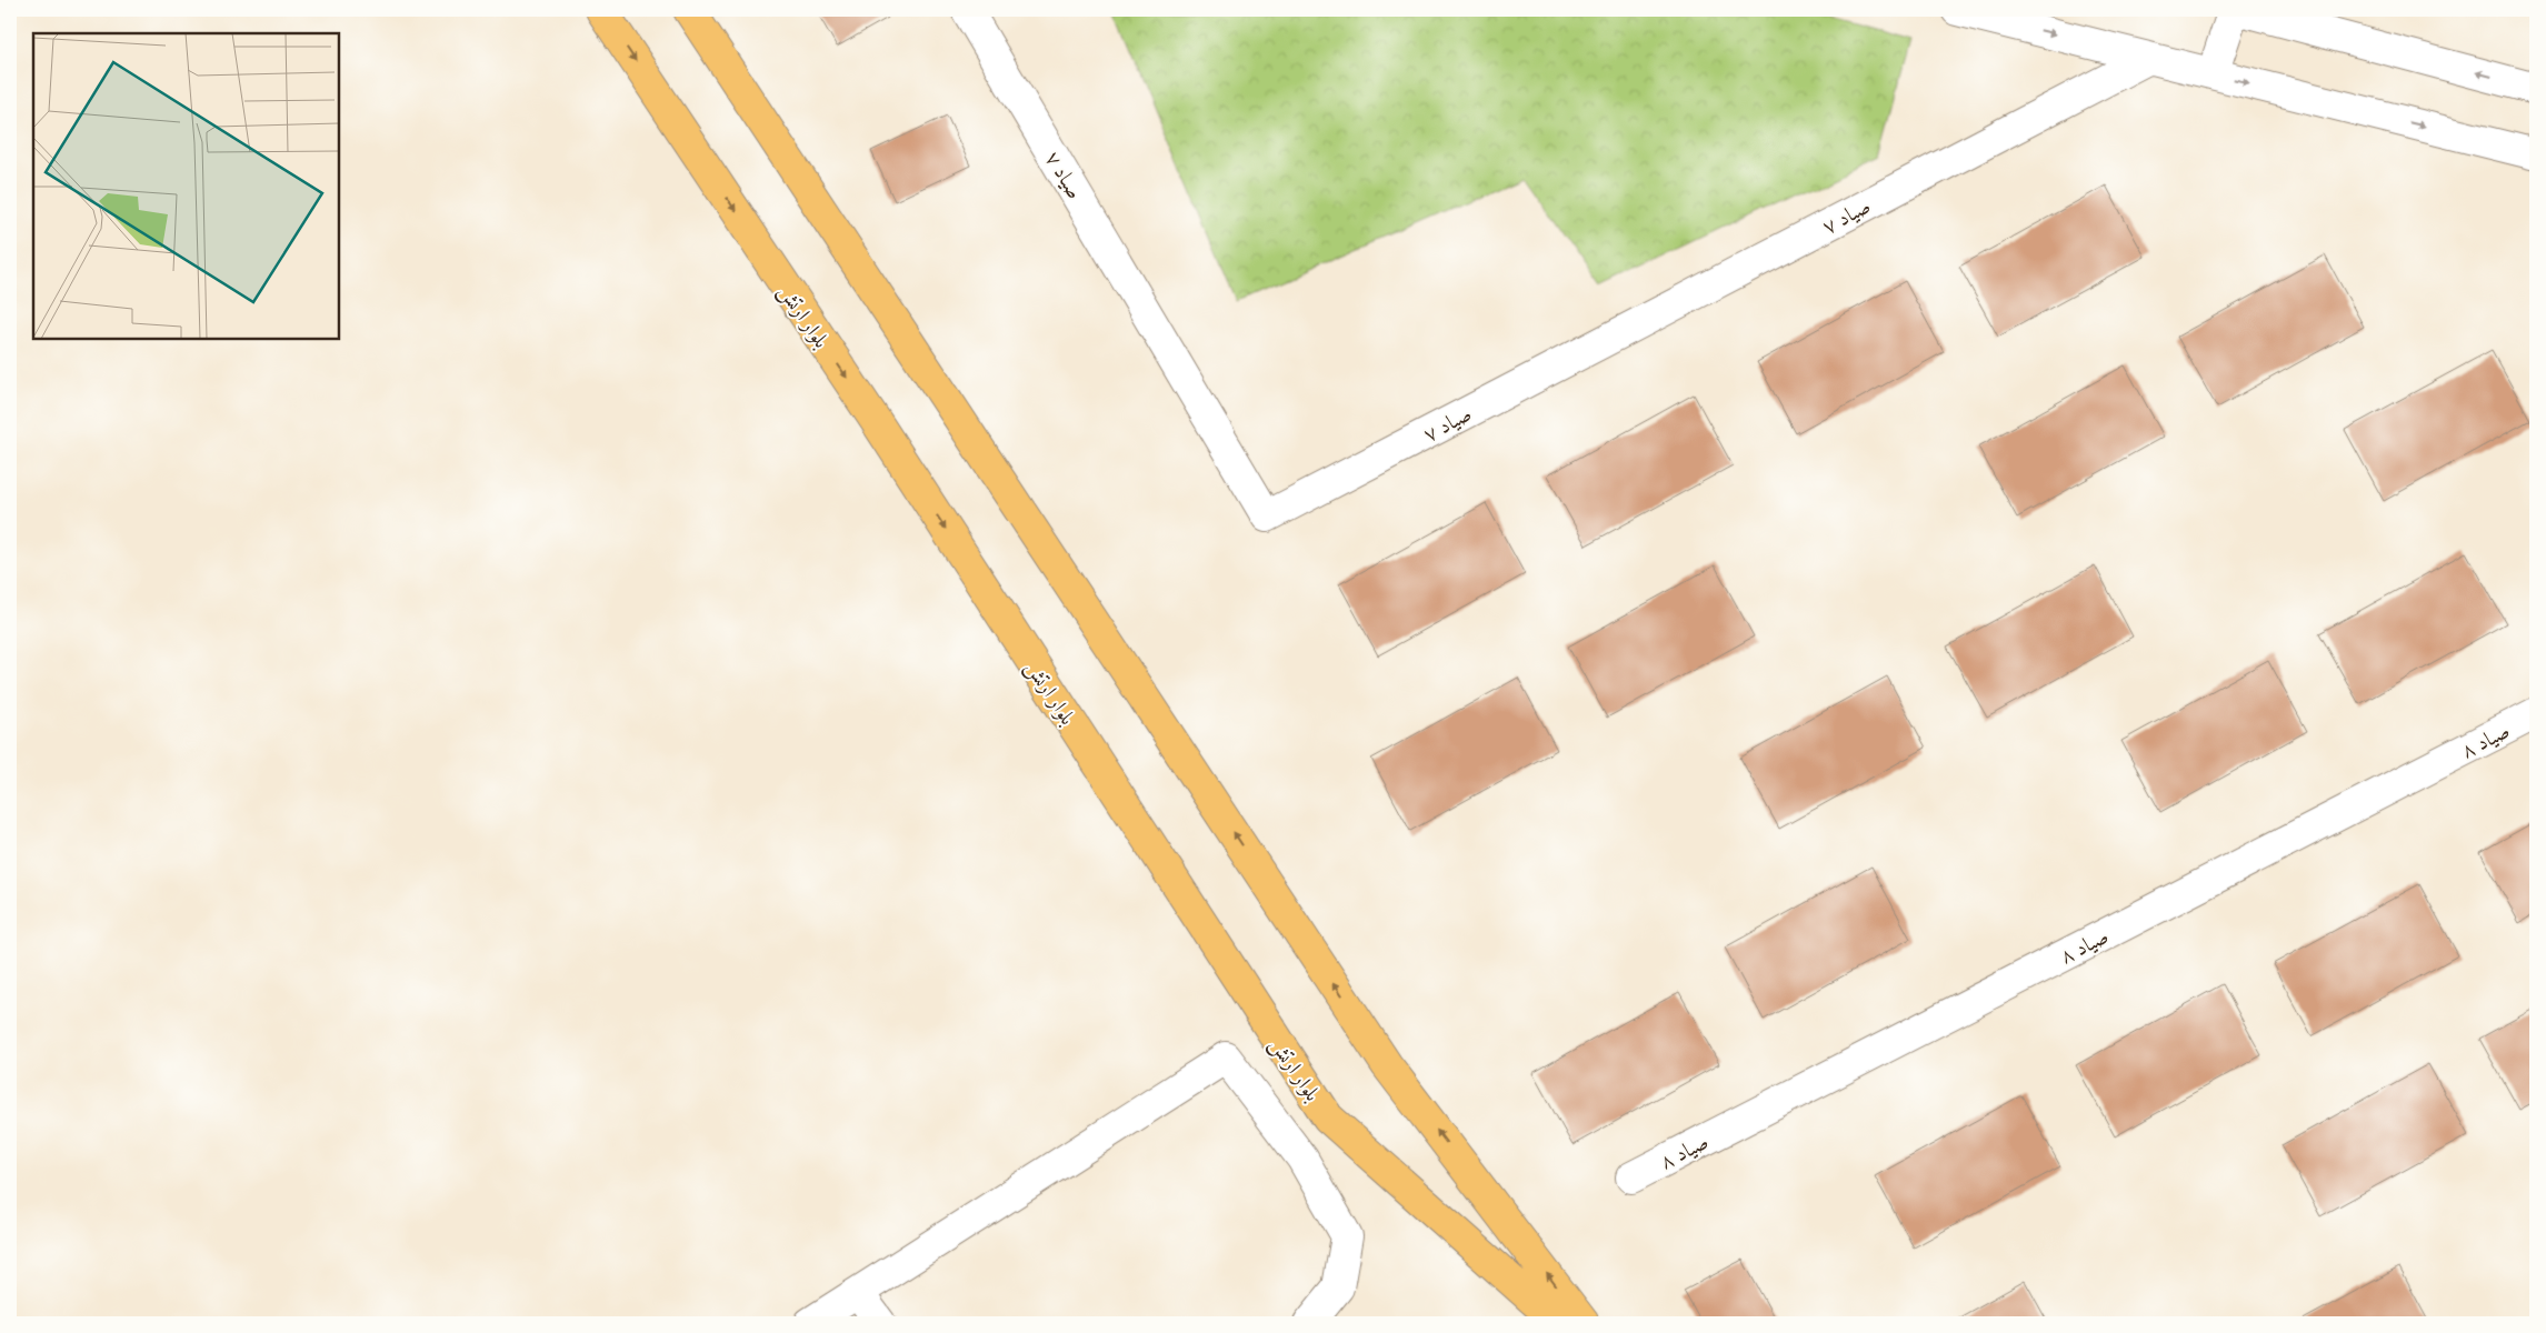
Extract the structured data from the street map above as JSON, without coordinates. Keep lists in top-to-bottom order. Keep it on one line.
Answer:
{"streets":{"main road":["بلوار ارتش"],"street":["صیاد ۷","صیاد ۸"]}}
